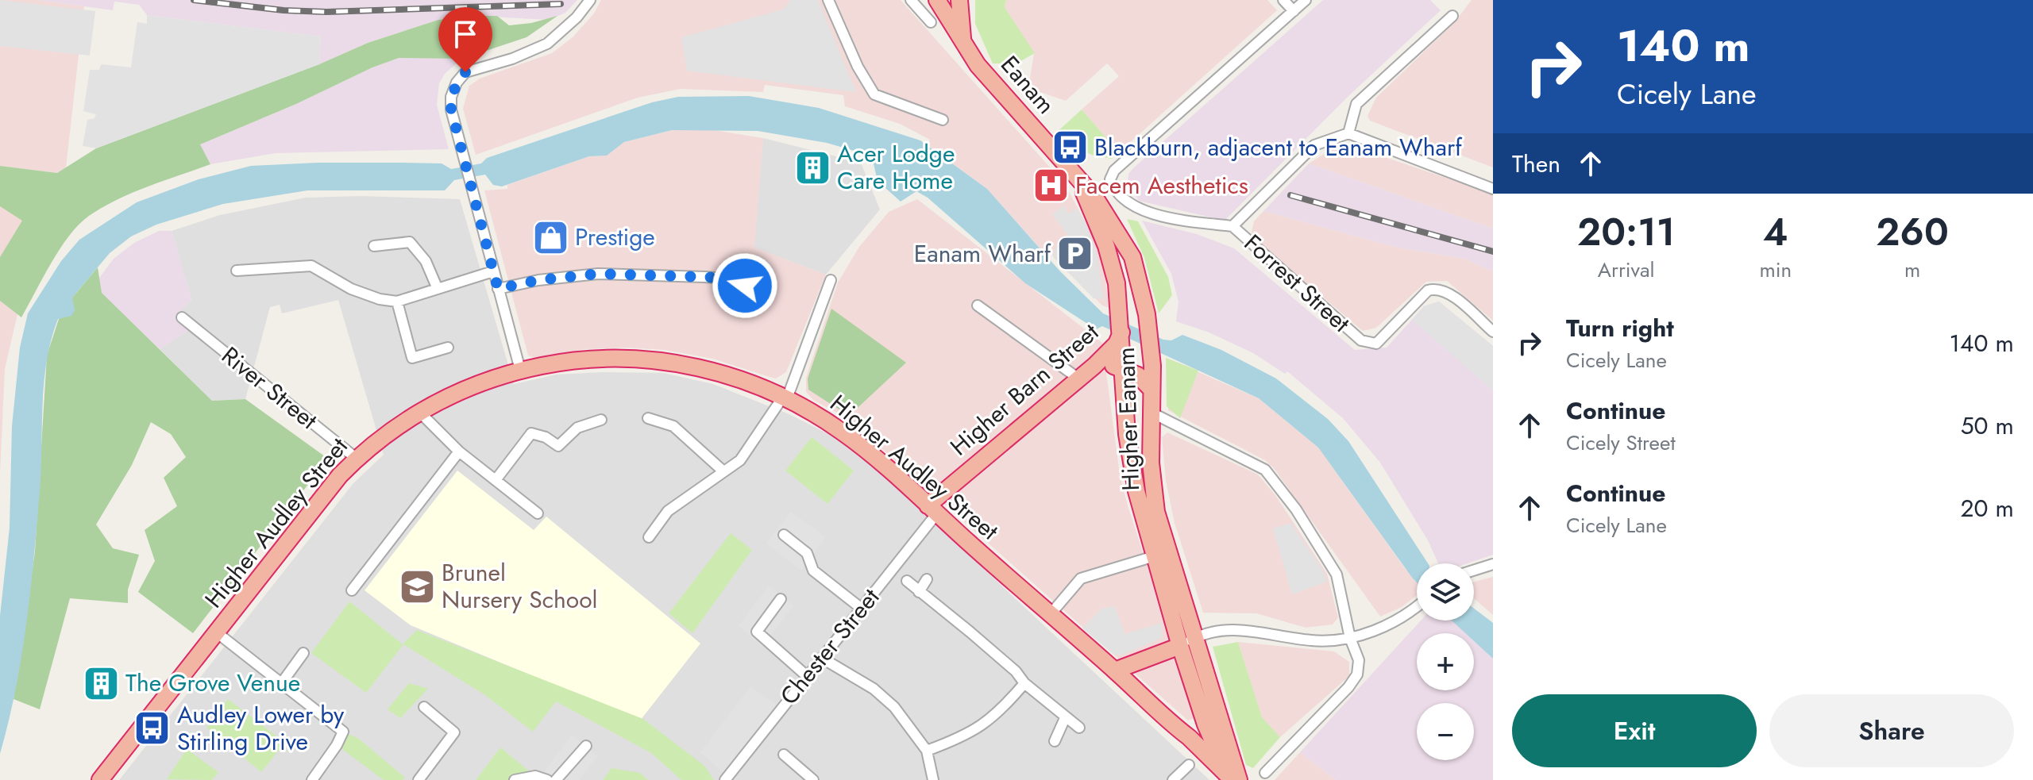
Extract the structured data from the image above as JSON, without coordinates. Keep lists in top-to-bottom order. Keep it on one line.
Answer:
{"streets":{"highway":["Eanam","Higher Barn Street","Higher Eanam","Higher Audley Street"],"street":["Forrest Street","River Street","Chester Street"]},"crossings":[["Eanam","Higher Eanam"],["River Street","Higher Audley Street"],["Higher Barn Street","Higher Eanam"],["Higher Barn Street","Higher Audley Street"],["Higher Barn Street","Chester Street"],["Higher Eanam","Higher Audley Street"],["Higher Audley Street","Chester Street"]],"places":{"bus stop":["Blackburn, adjacent to Eanam Wharf","Audley Lower by Stirling Drive"],"building":["Acer Lodge Care Home","The Grove Venue"],"hospital":["Facem Aesthetics"],"shop":["Prestige"],"parking":["Eanam Wharf"],"school or university":["Brunel Nursery School"]},"page":{"turn":["140 m","Cicely Lane"],"then":"Then","eta":["20:11","Arrival","4","min","260","m"],"list":[{"name":"Turn right","note":"Cicely Lane","value":"140 m"},{"name":"Continue","note":"Cicely Street","value":"50 m"},{"name":"Continue","note":"Cicely Lane","value":"20 m"}],"map_buttons":["+","−"],"buttons":["Exit","Share"]}}
